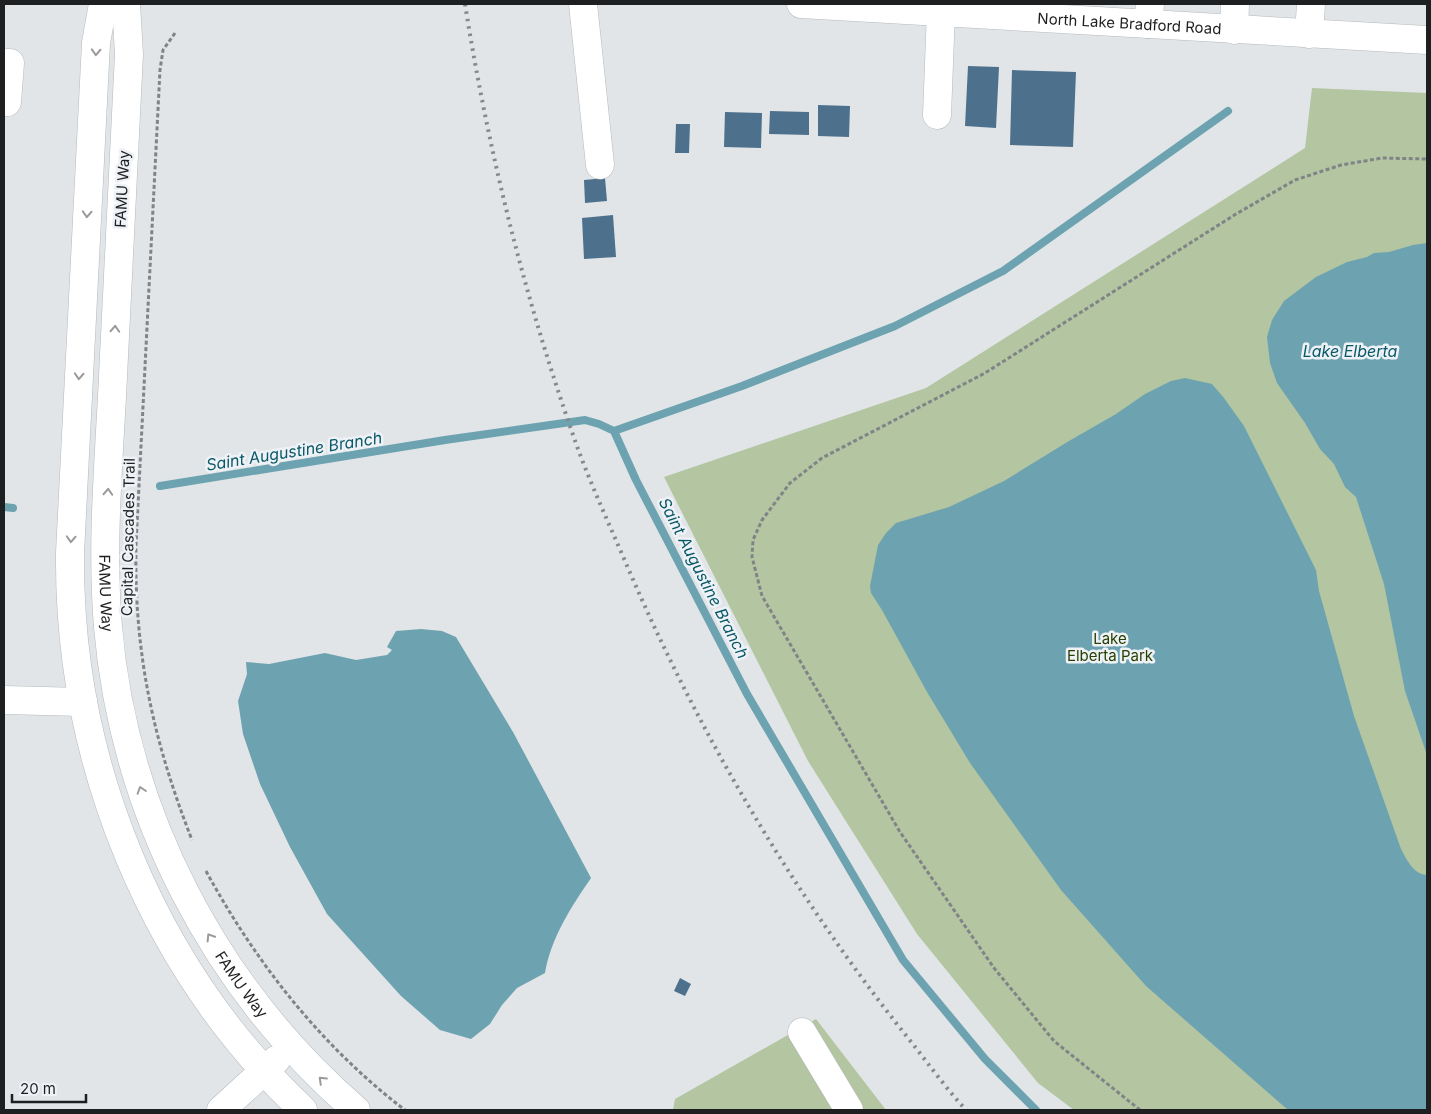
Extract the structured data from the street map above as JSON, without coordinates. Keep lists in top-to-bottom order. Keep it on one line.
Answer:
{"streets":{"street":["North Lake Bradford Road","FAMU Way"],"path":["Capital Cascades Trail"]},"water":["Lake Elberta","Saint Augustine Branch"],"parks":["Lake Elberta Park"],"scale_bar":"20 m"}
